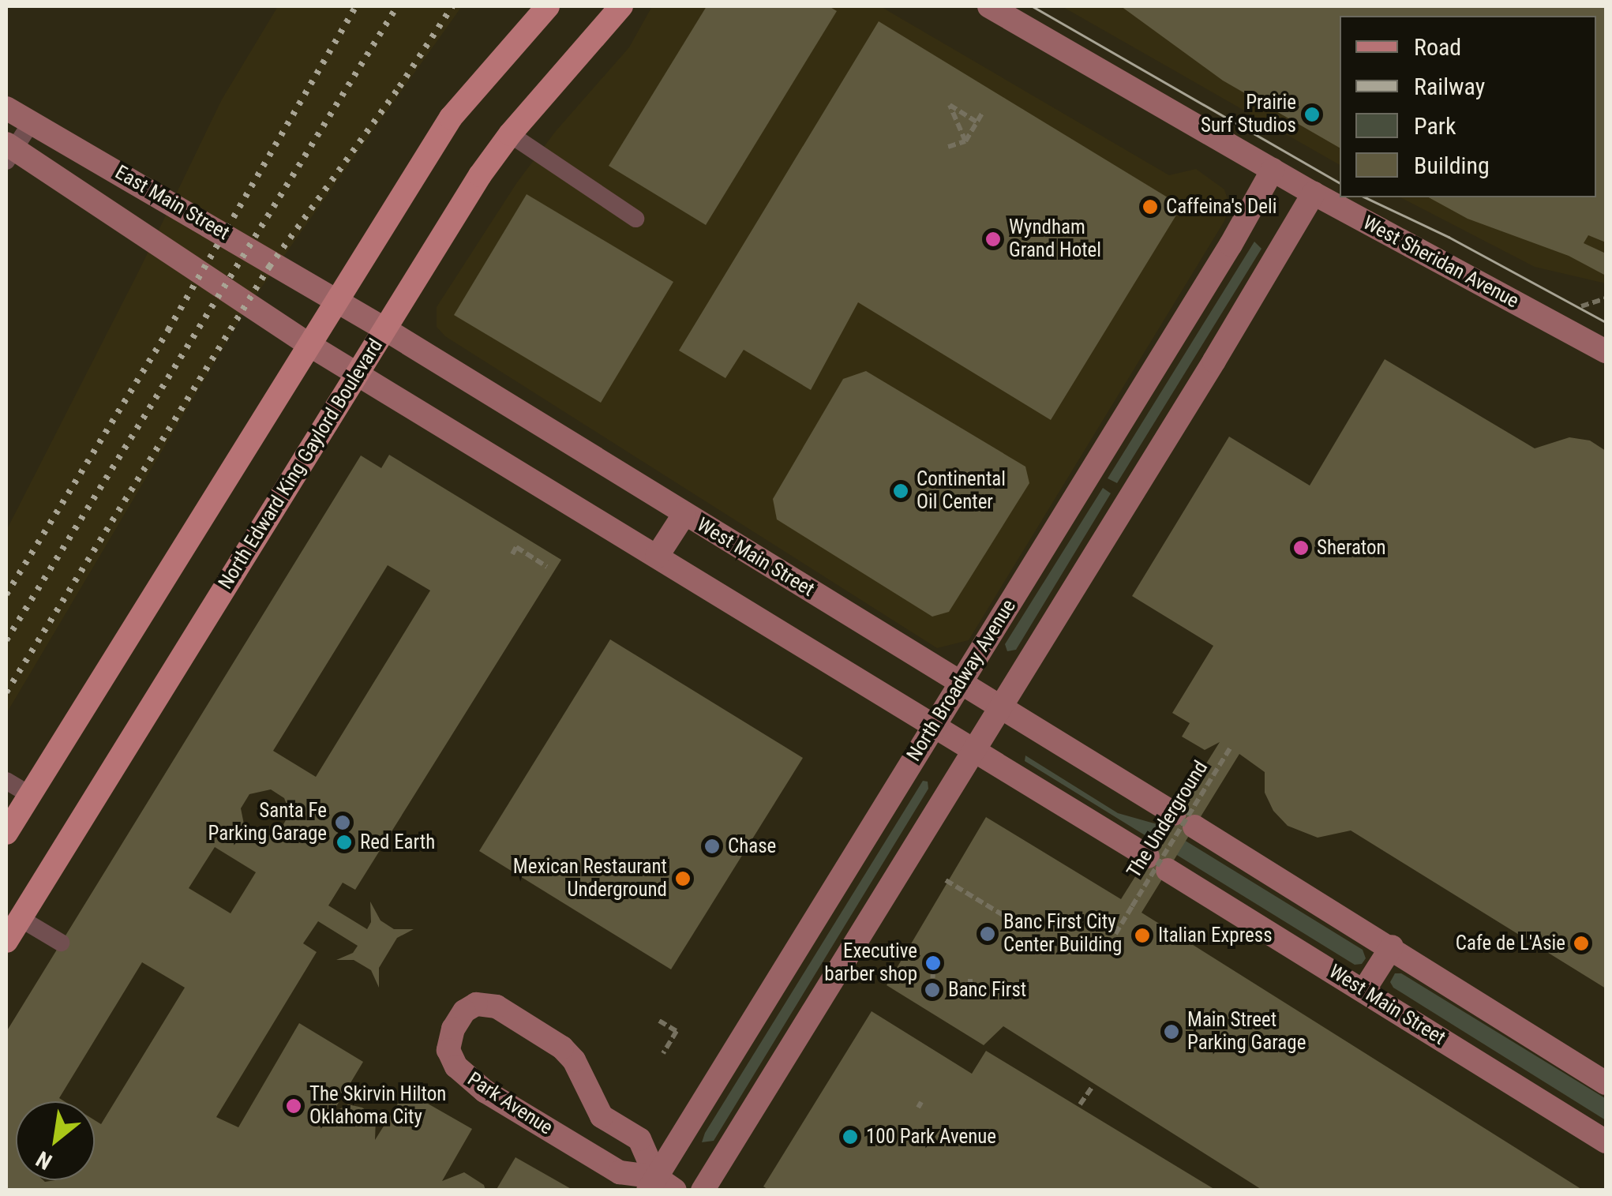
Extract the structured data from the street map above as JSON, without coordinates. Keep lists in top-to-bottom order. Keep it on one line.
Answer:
{"streets":{"main road":["East Main Street","West Sheridan Avenue","North Edward King Gaylord Boulevard","West Main Street","North Broadway Avenue","Park Avenue"],"path":["The Underground"]},"crossings":[["East Main Street","West Main Street"],["West Sheridan Avenue","North Broadway Avenue"],["North Edward King Gaylord Boulevard","West Main Street"],["West Main Street","North Broadway Avenue"],["North Broadway Avenue","Park Avenue"]],"places":["Prairie Surf Studios","Caffeina's Deli","Wyndham Grand Hotel","Continental Oil Center","Sheraton","Santa Fe Parking Garage","Red Earth","Chase","Mexican Restaurant Underground","Banc First City Center Building","Italian Express","Cafe de L'Asie","Executive barber shop","Banc First","Main Street Parking Garage","The Skirvin Hilton Oklahoma City","100 Park Avenue"],"legend":["Road","Railway","Park","Building"],"north":"bottom left"}
